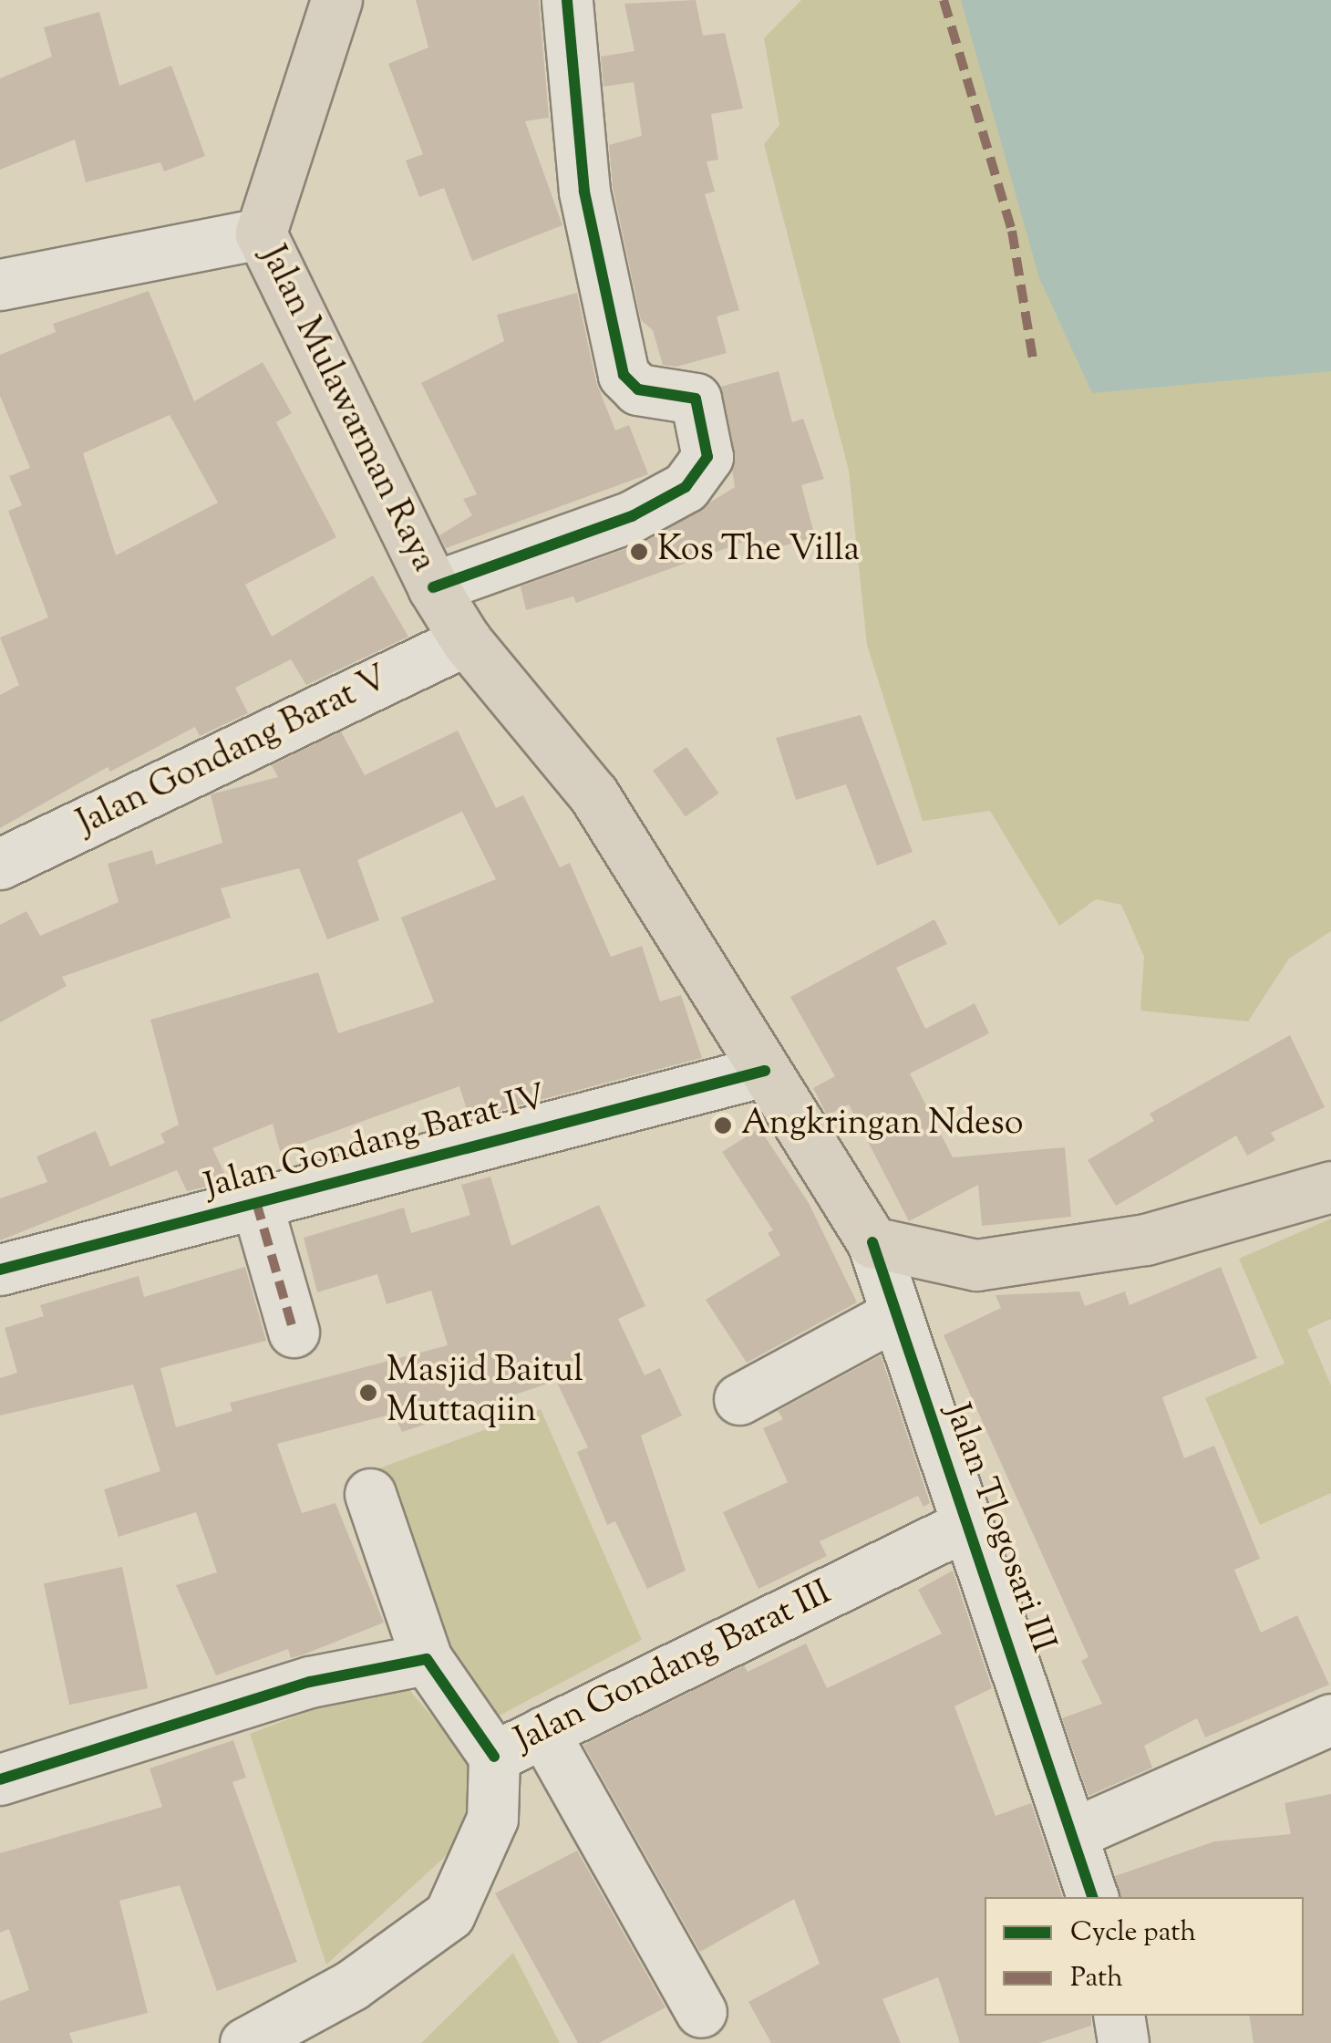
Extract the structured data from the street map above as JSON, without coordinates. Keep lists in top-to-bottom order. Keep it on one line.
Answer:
{"streets":{"main road":["Jalan Mulawarman Raya"],"street":["Jalan Gondang Barat V","Jalan Gondang Barat IV","Jalan Tlogosari III","Jalan Gondang Barat III"]},"crossings":[["Jalan Mulawarman Raya","Jalan Gondang Barat V"],["Jalan Mulawarman Raya","Jalan Gondang Barat IV"],["Jalan Mulawarman Raya","Jalan Tlogosari III"],["Jalan Tlogosari III","Jalan Gondang Barat III"]],"places":["Kos The Villa","Angkringan Ndeso","Masjid Baitul Muttaqiin"],"legend":["Cycle path","Path"]}
